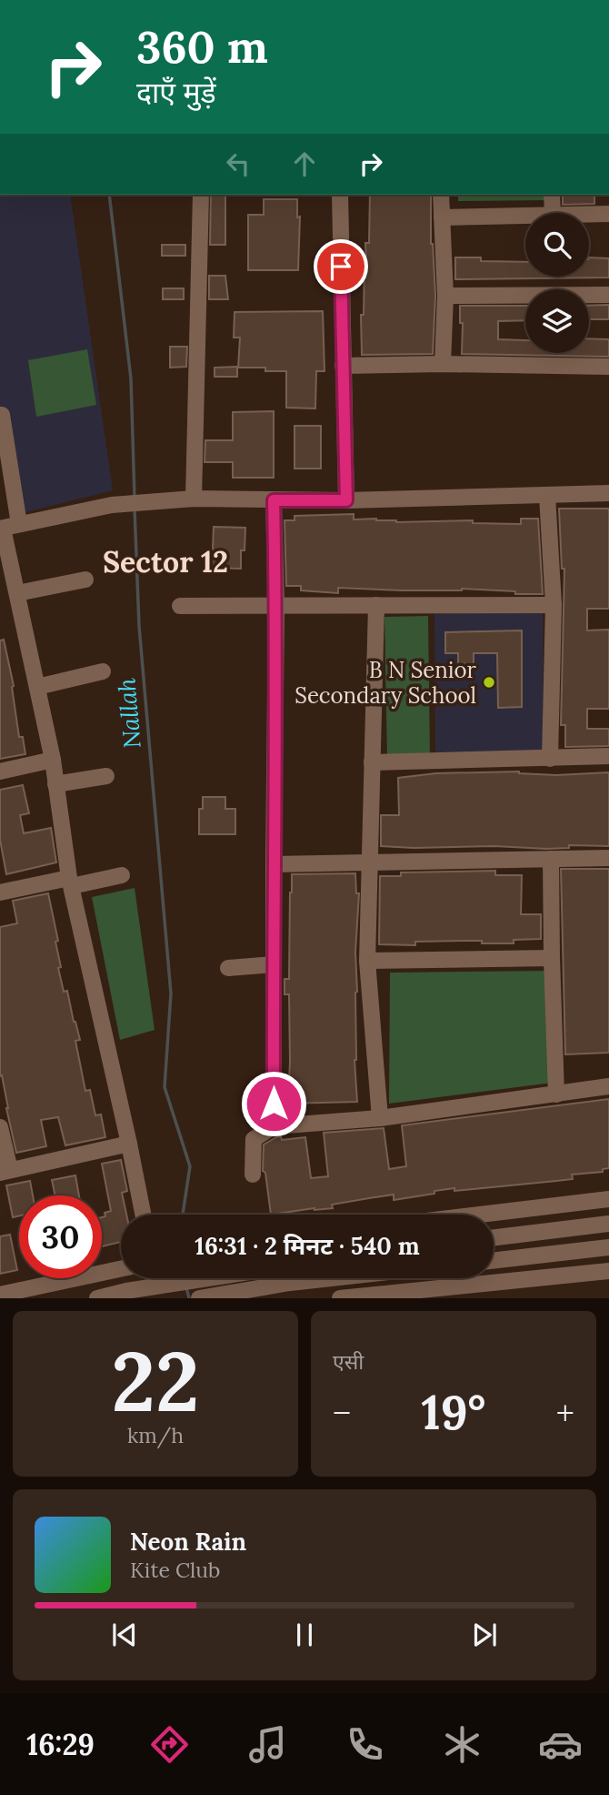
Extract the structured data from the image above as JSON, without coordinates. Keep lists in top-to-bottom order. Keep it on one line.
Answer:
{"districts":["Sector 12"],"water":["Nallah"],"places":["B N Senior Secondary School"],"page":{"turn":["360 m","दाएँ मुड़ें"],"limit":"30","trip":"16:31 · 2 मिनट · 540 m","tile":[["22","km/h"],"एसी"],"heat":["−","19°","+"],"song":["Neon Rain","Kite Club"],"tabs":"16:29"}}
